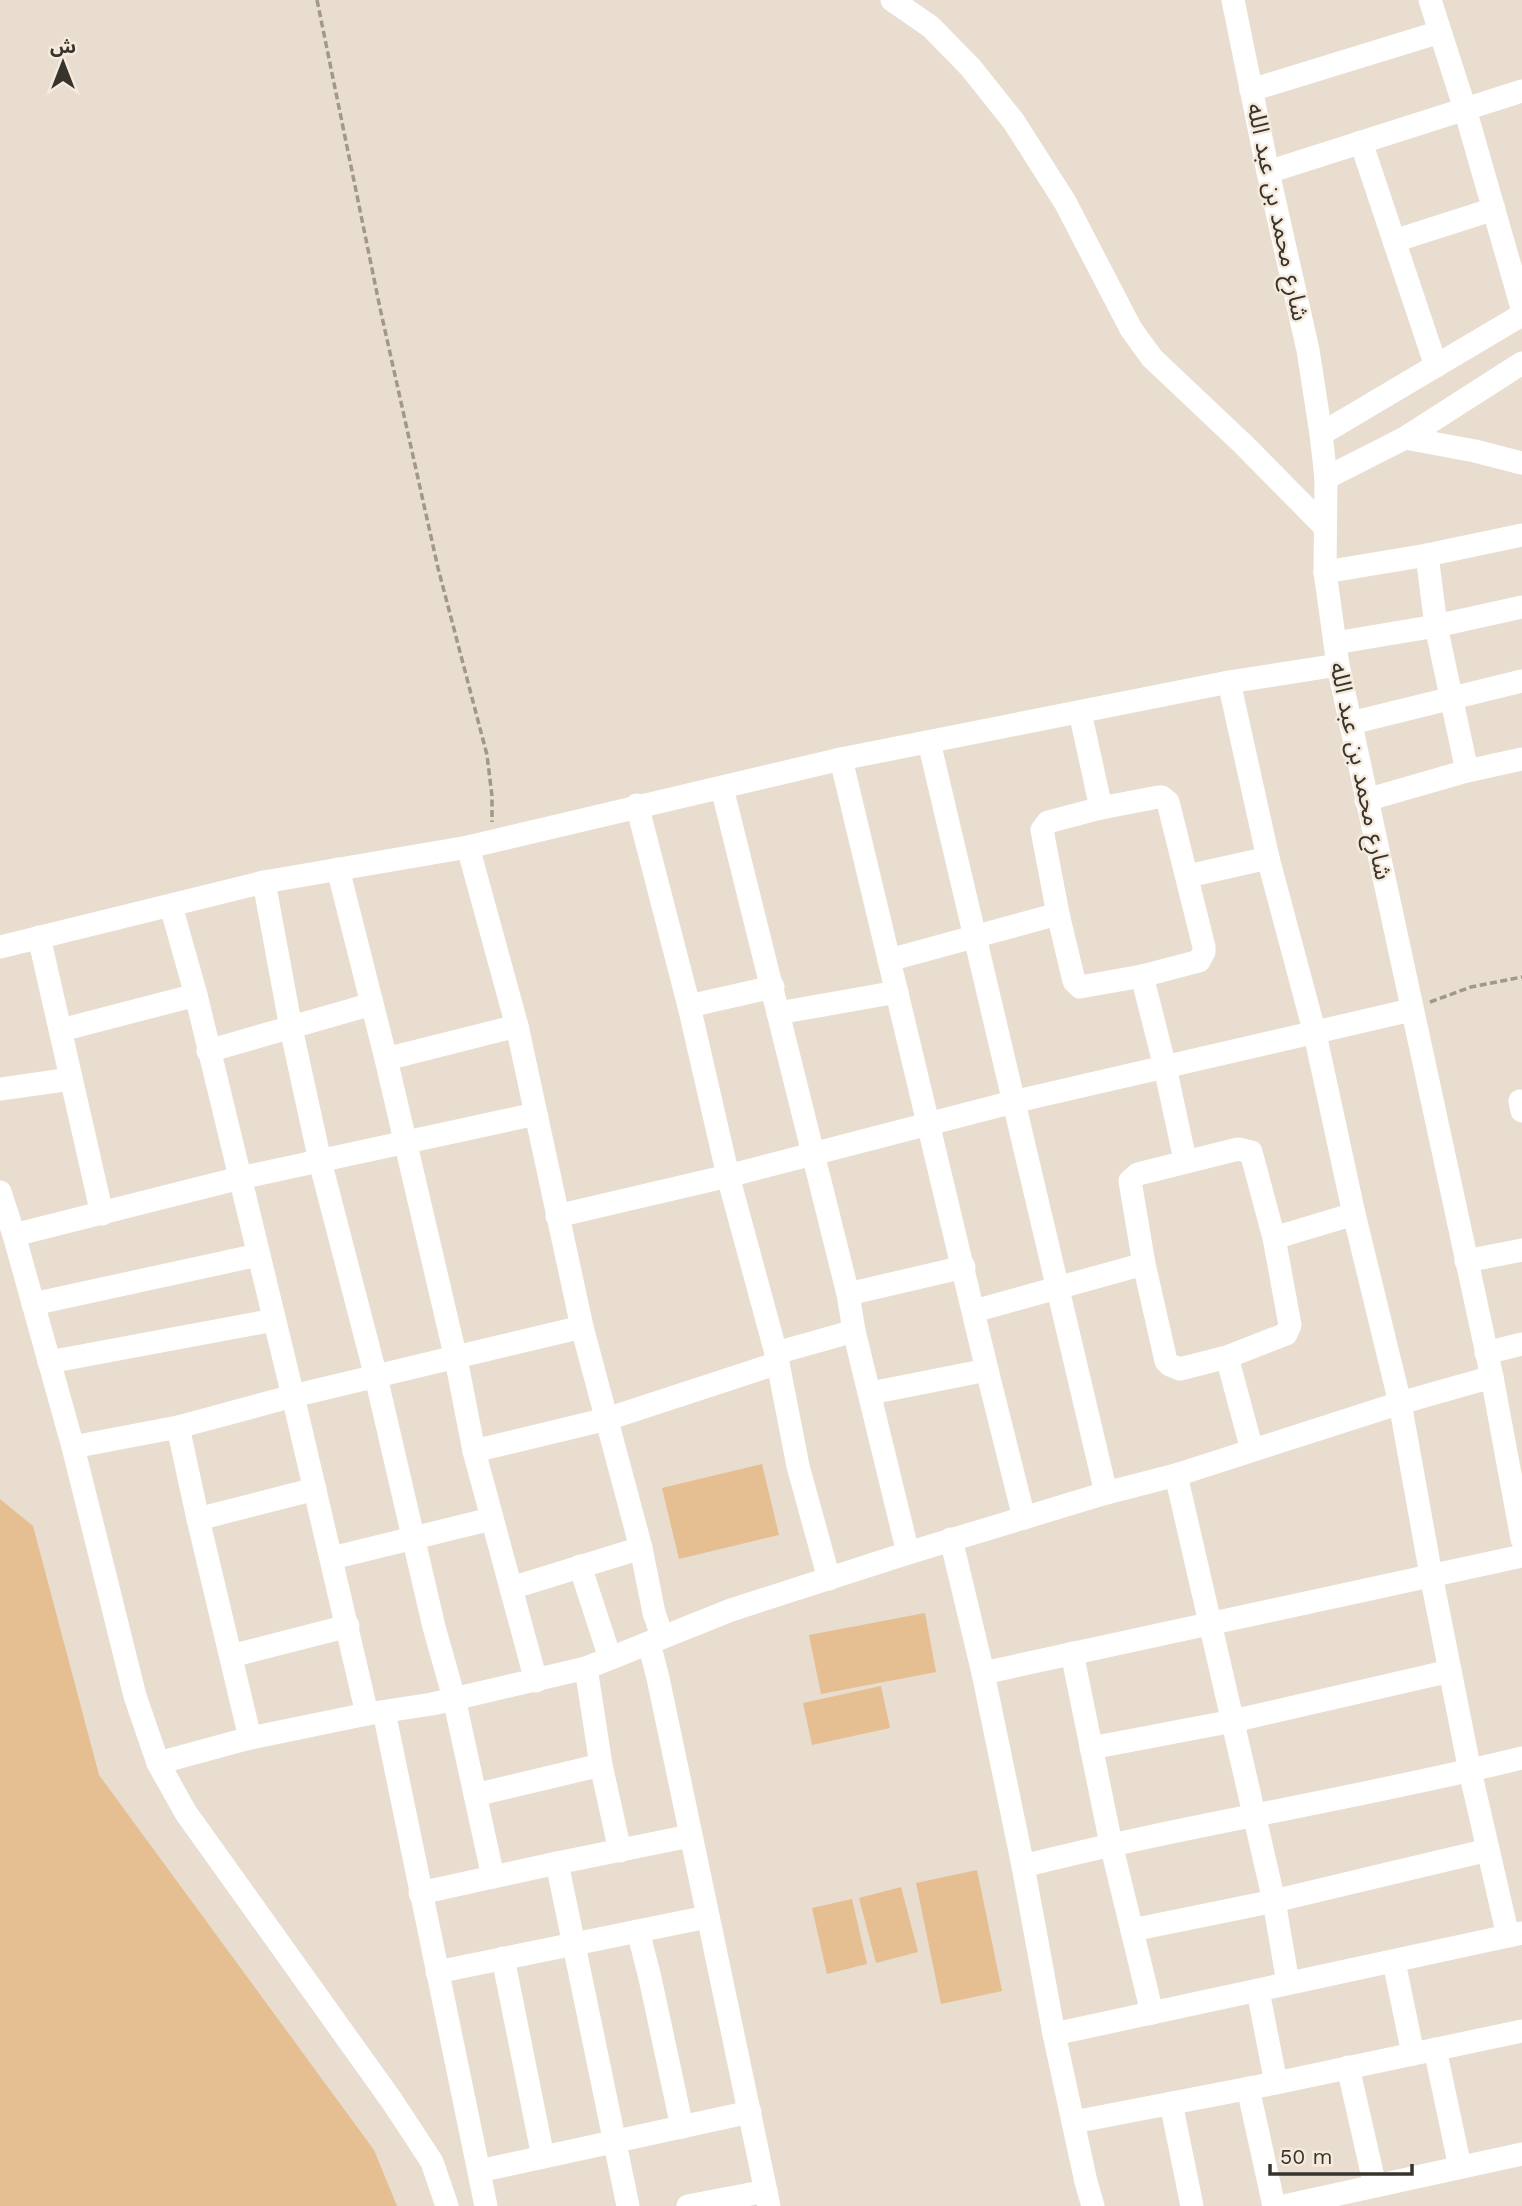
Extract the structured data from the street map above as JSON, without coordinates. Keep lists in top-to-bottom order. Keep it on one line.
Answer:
{"streets":{"street":["شارع محمد بن عبد الله"]},"scale_bar":"50 m","north":"top"}
